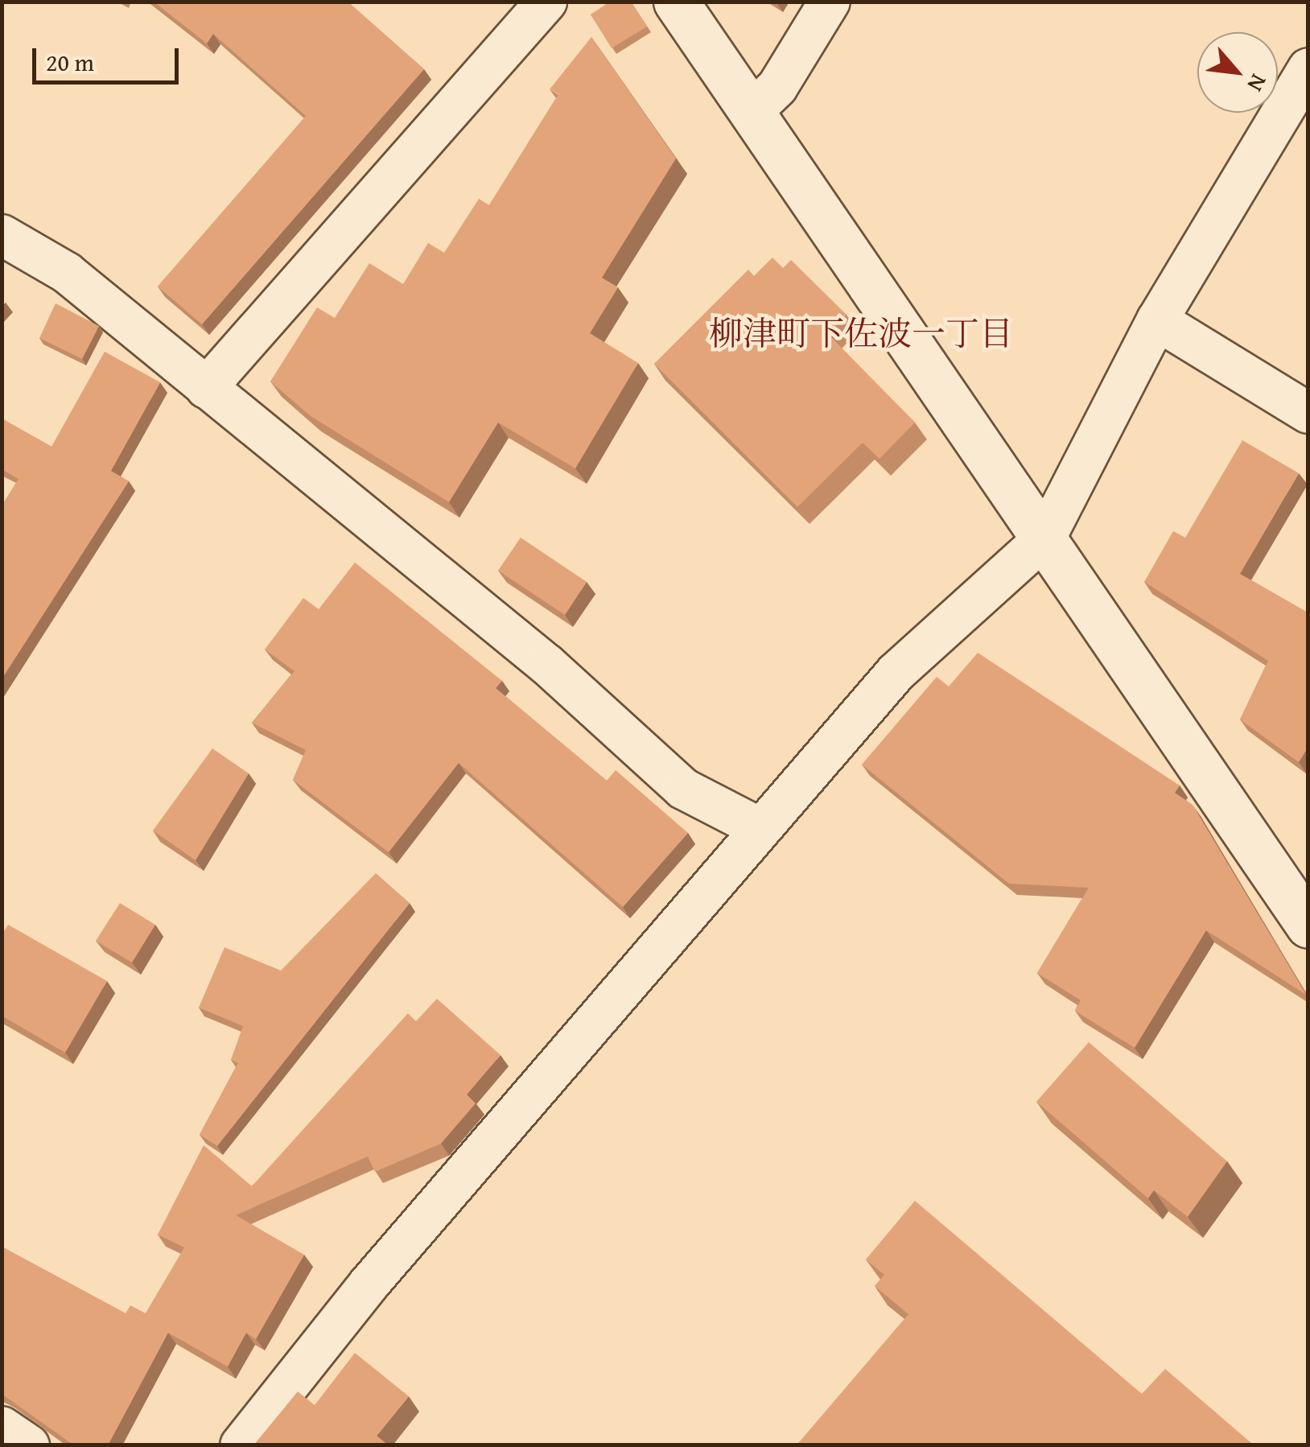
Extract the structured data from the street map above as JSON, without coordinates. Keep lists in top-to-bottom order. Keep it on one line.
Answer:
{"districts":["柳津町下佐波一丁目"],"scale_bar":"20 m","north":"bottom right"}
